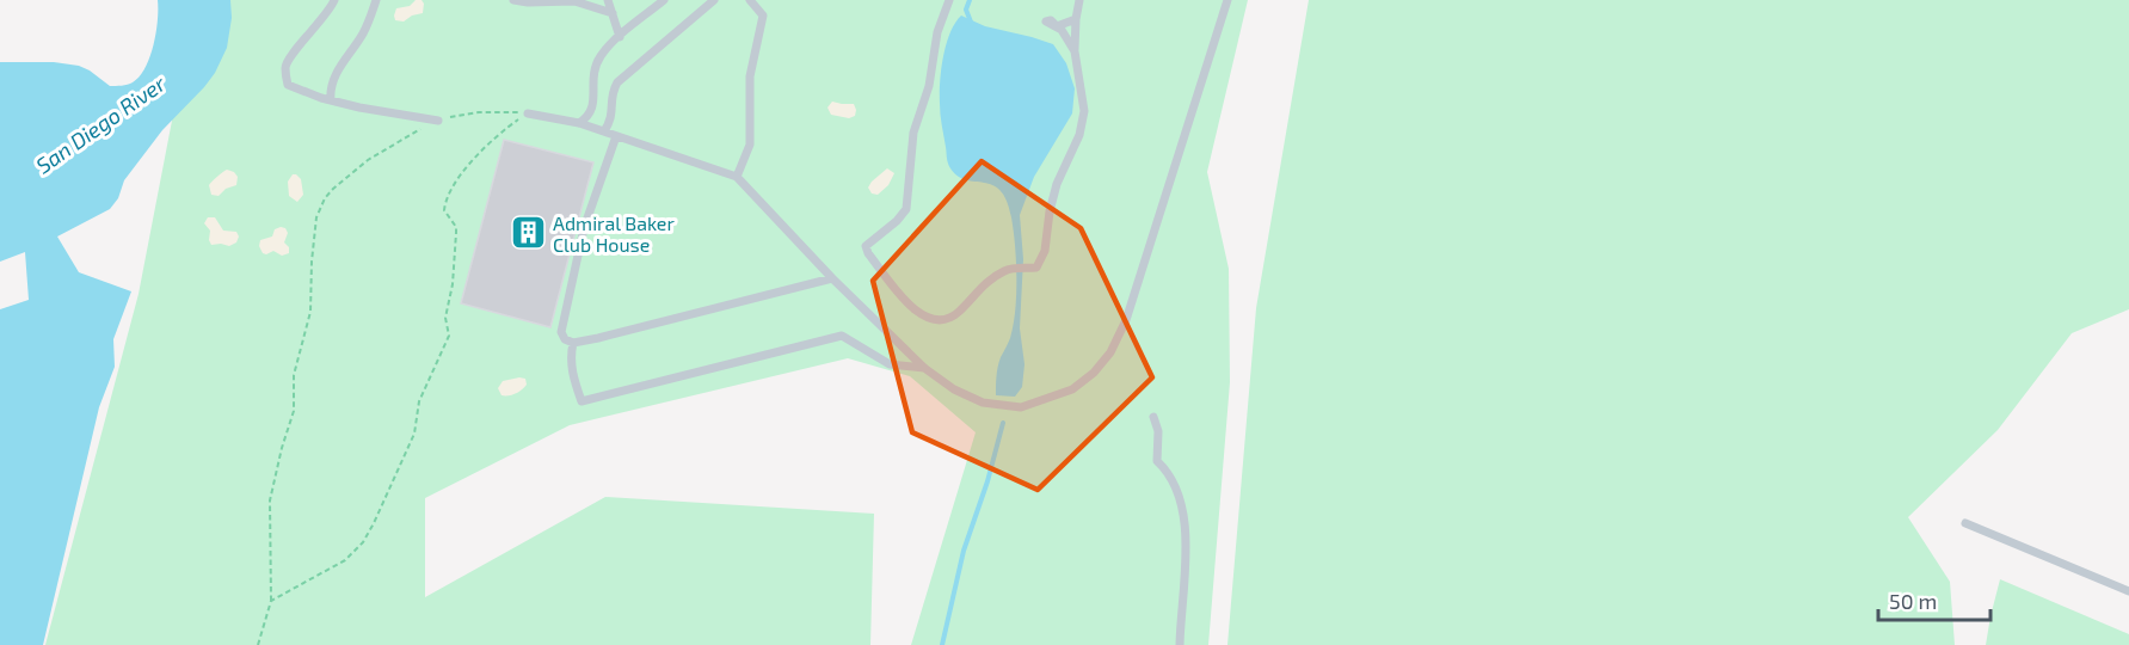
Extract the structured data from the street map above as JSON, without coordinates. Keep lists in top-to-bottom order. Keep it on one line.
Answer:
{"water":["San Diego River"],"places":{"building":["Admiral Baker Club House"]},"scale_bar":"50 m"}
